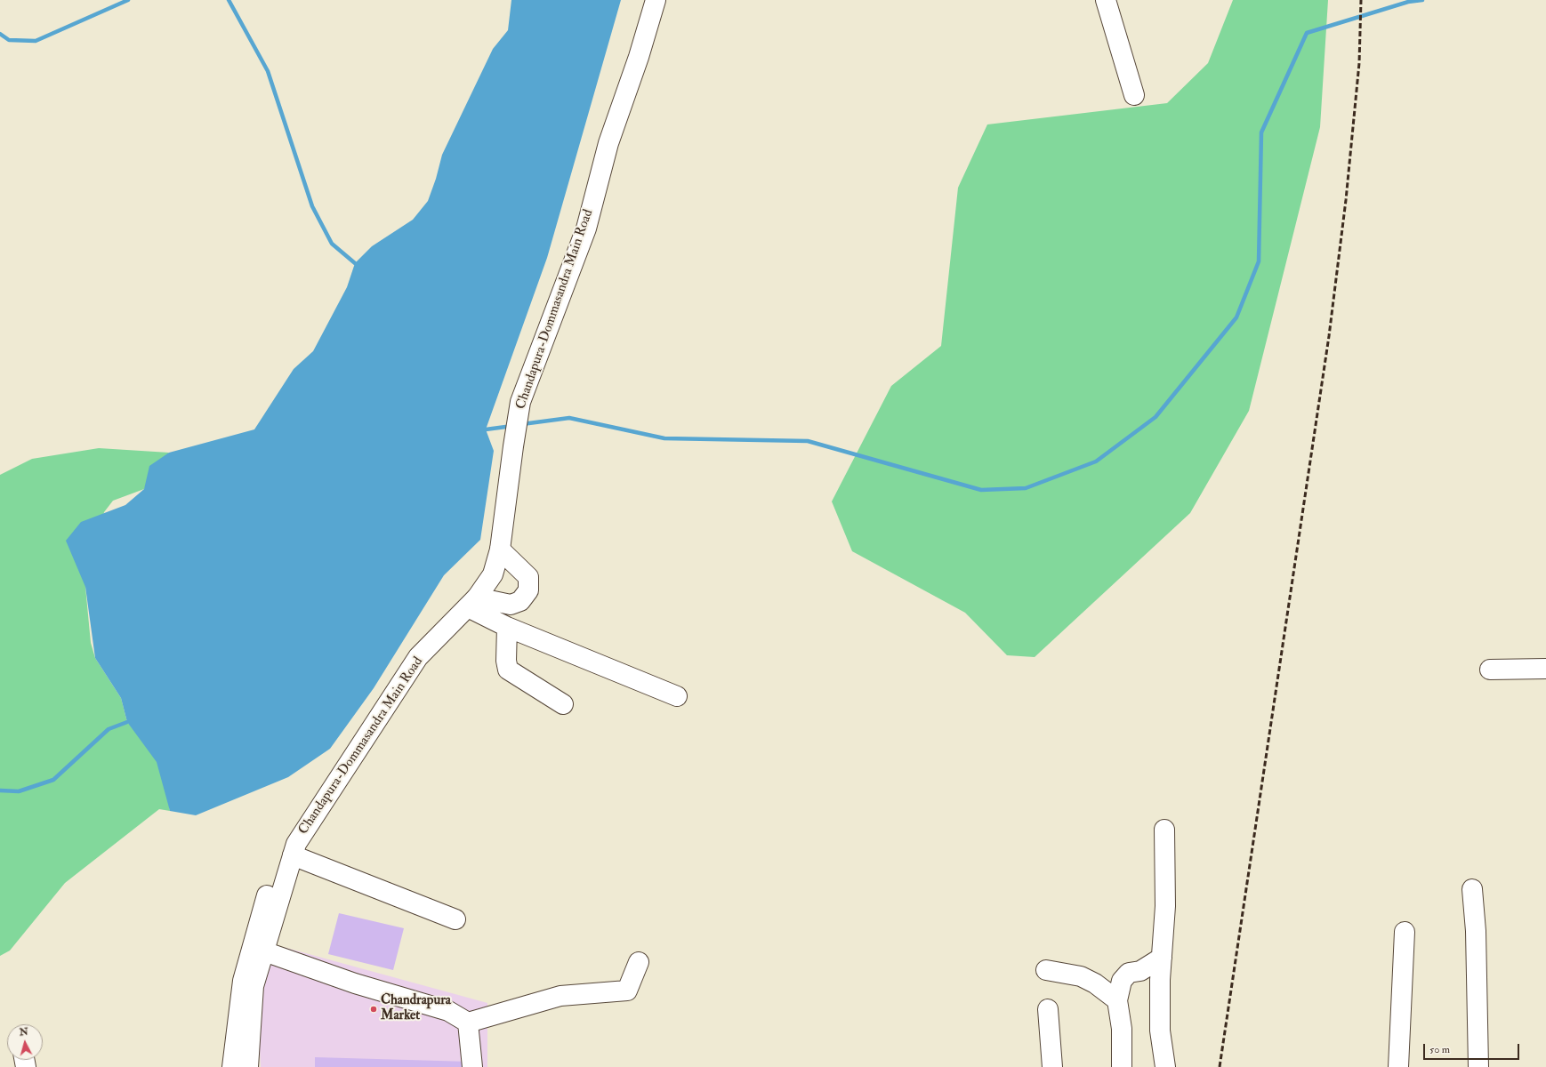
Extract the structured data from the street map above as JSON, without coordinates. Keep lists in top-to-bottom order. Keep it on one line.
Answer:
{"streets":{"street":["Chandapura-Dommasandra Main Road"]},"places":["Chandrapura Market"],"scale_bar":"50 m","north":"top"}
